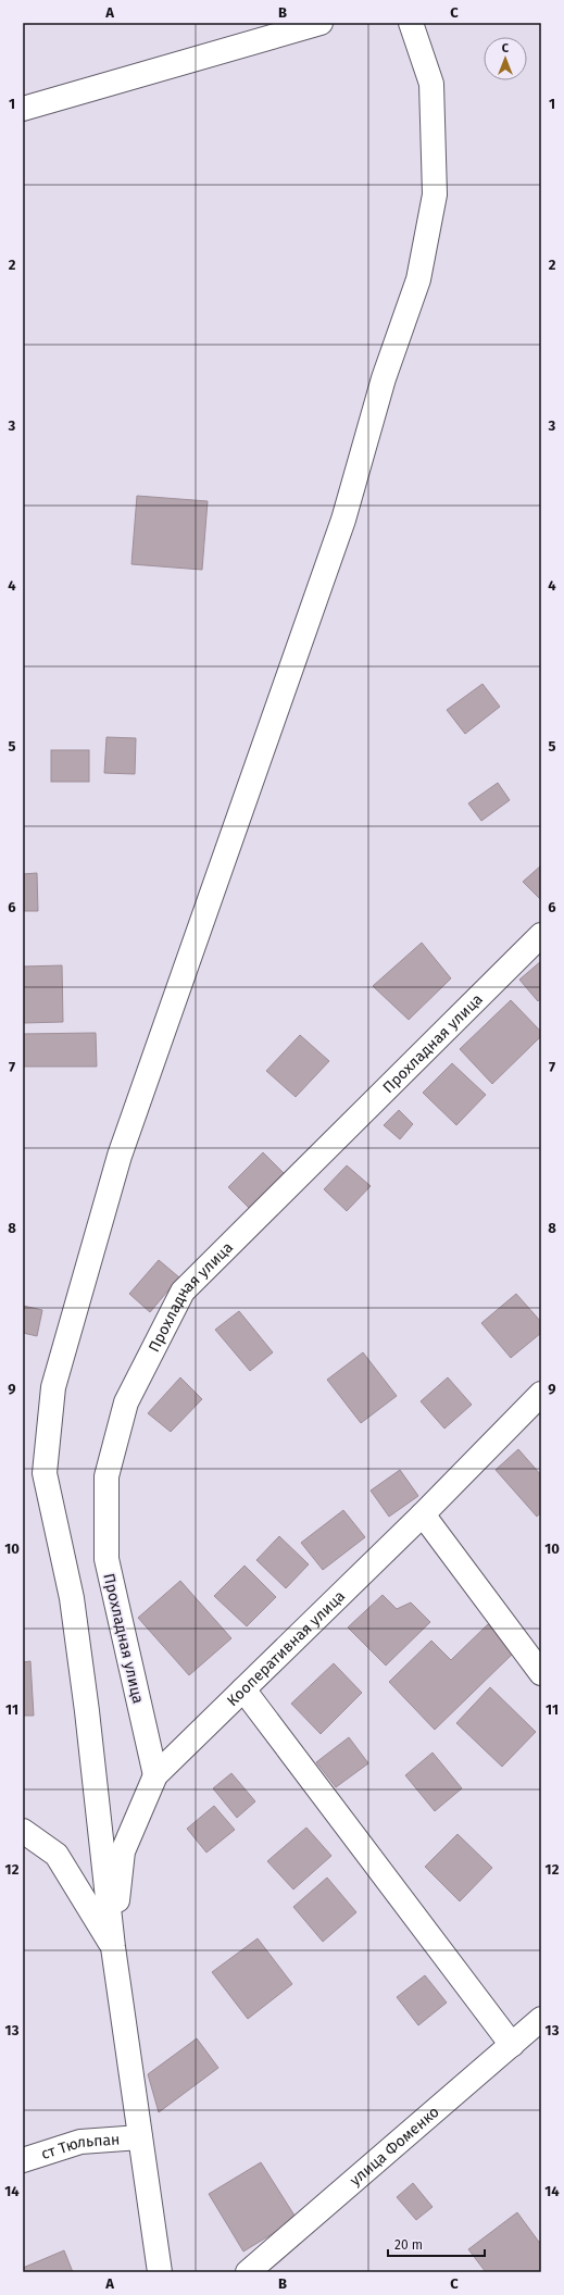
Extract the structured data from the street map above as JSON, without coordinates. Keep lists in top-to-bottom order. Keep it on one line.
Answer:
{"streets":{"street":["Прохладная улица","Кооперативная улица","улица Фоменко","ст Тюльпан"]},"crossings":[["Прохладная улица","Кооперативная улица"]],"scale_bar":"20 m","north":"top","grid":{"columns":["A","B","C"],"rows":["1","2","3","4","5","6","7","8","9","10","11","12","13","14"]}}
